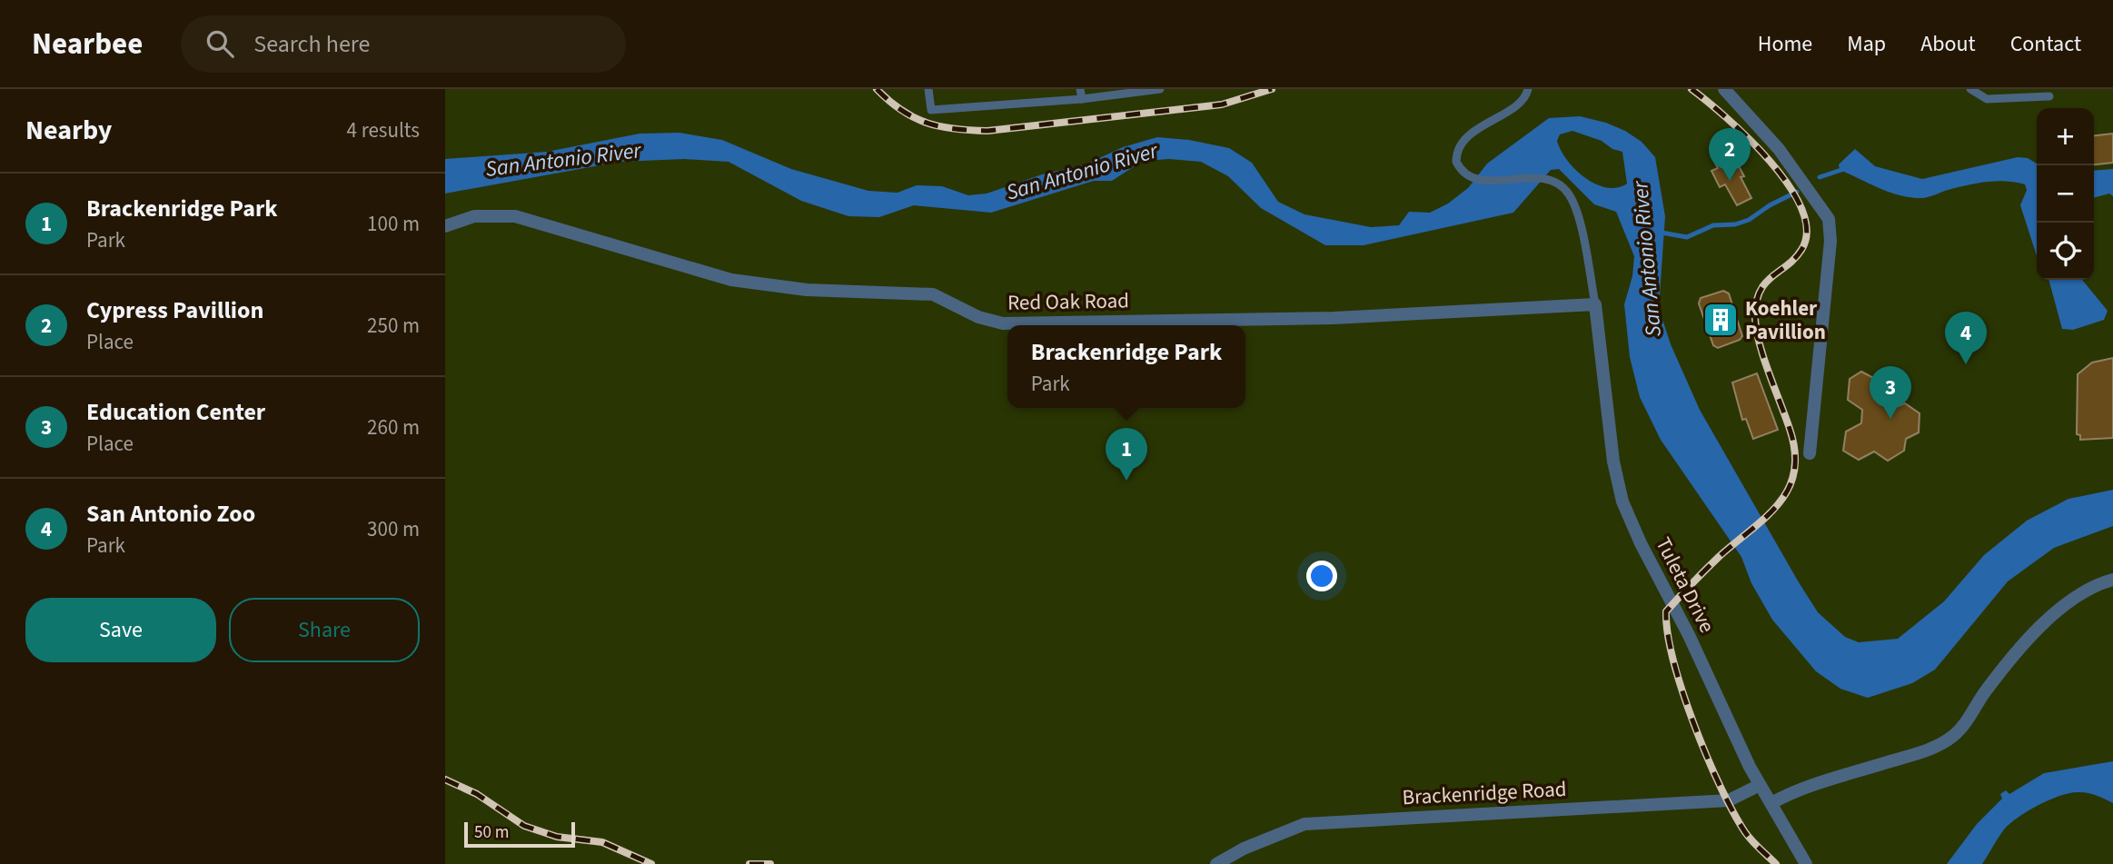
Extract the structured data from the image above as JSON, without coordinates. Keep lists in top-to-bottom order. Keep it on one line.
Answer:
{"streets":{"street":["Red Oak Road","Tuleta Drive","Brackenridge Road"]},"crossings":[["Red Oak Road","Tuleta Drive"],["Tuleta Drive","Brackenridge Road"]],"water":["San Antonio River"],"places":{"building":["Koehler Pavillion"]},"scale_bar":"50 m","page":{"header":"Nearbee","search":"Search here","nav":["Home","Map","About","Contact"],"heading":["Nearby","4 results"],"map_buttons":["+","−"],"pins":["2","4","3","1"],"list":[{"mark":"1","name":"Brackenridge Park","note":"Park","value":"100 m"},{"mark":"2","name":"Cypress Pavillion","note":"Place","value":"250 m"},{"mark":"3","name":"Education Center","note":"Place","value":"260 m"},{"mark":"4","name":"San Antonio Zoo","note":"Park","value":"300 m"}],"popup":["Brackenridge Park","Park"],"buttons":["Save","Share"],"scale":"50 m"}}
